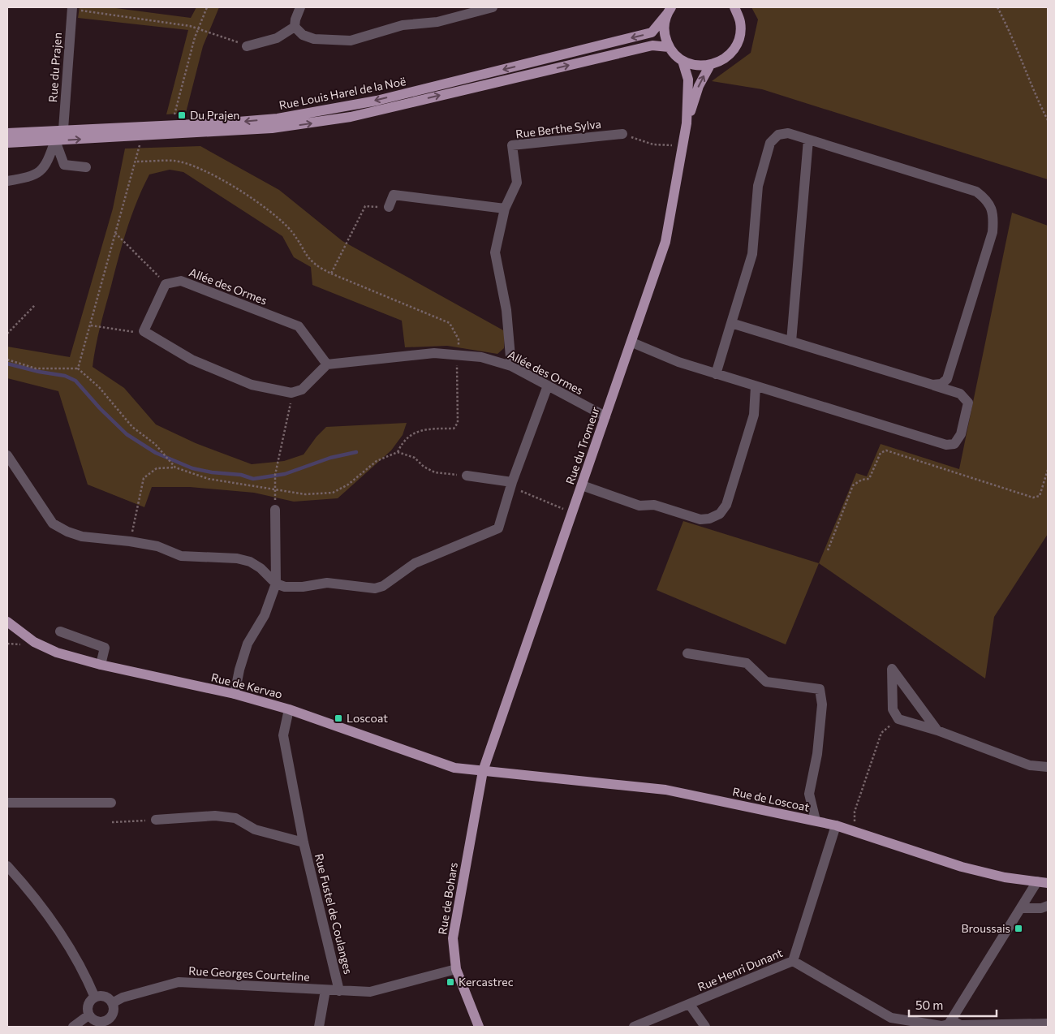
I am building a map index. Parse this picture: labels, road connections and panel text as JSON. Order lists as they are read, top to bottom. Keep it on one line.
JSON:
{"streets":{"main road":["Rue Louis Harel de la Noë","Rue du Tromeur","Rue de Kervao","Rue de Loscoat","Rue de Bohars"],"street":["Rue du Prajen","Rue Berthe Sylva","Allée des Ormes","Rue Fustel de Coulanges","Rue Henri Dunant","Rue Georges Courteline"]},"crossings":[["Rue du Prajen","Rue Louis Harel de la Noë"],["Rue Berthe Sylva","Allée des Ormes"],["Allée des Ormes","Rue du Tromeur"],["Rue du Tromeur","Rue de Kervao"],["Rue du Tromeur","Rue de Loscoat"],["Rue du Tromeur","Rue de Bohars"],["Rue de Kervao","Rue de Loscoat"],["Rue de Kervao","Rue de Bohars"],["Rue de Kervao","Rue Fustel de Coulanges"],["Rue de Loscoat","Rue de Bohars"],["Rue de Loscoat","Rue Henri Dunant"],["Rue de Bohars","Rue Georges Courteline"],["Rue Fustel de Coulanges","Rue Georges Courteline"]],"places":{"transit":["Du Prajen","Loscoat","Broussais","Kercastrec"]},"scale_bar":"50 m"}
